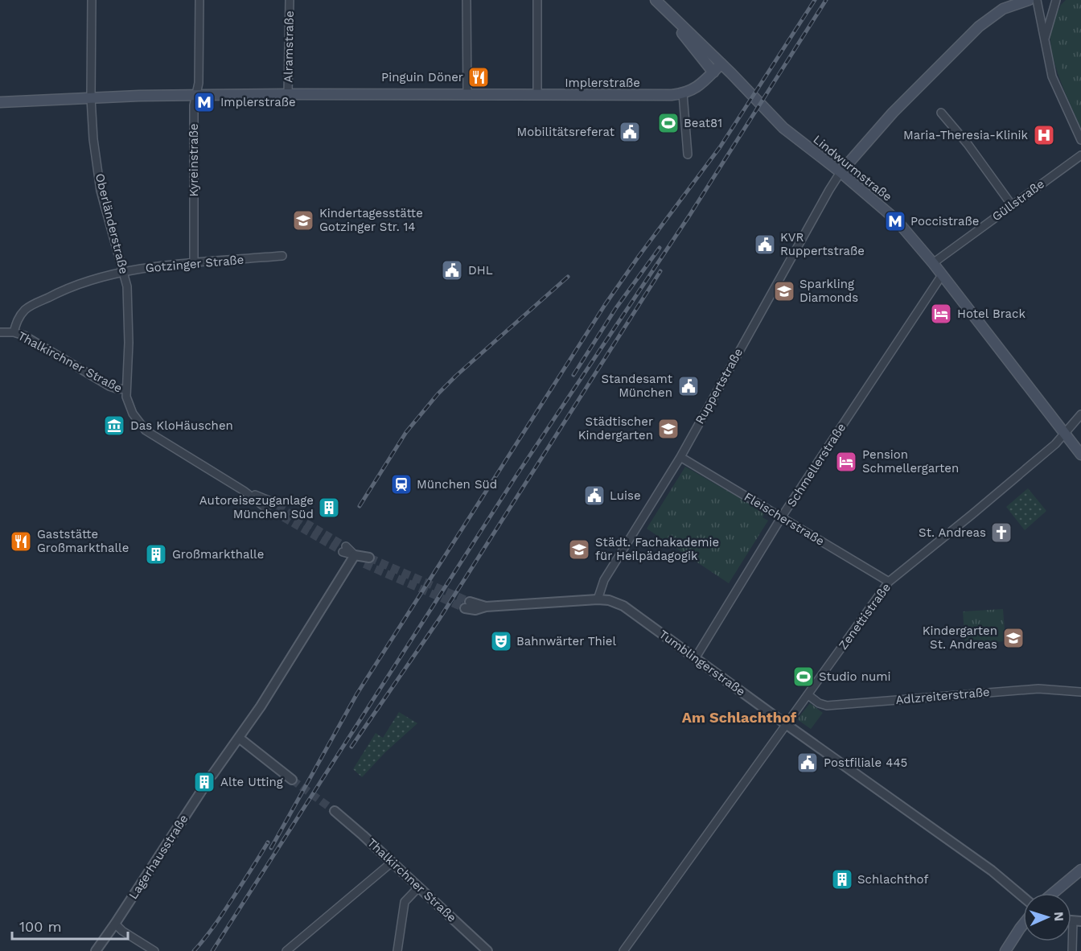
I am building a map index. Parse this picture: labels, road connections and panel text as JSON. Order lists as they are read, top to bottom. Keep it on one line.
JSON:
{"streets":{"main road":["Implerstraße","Lindwurmstraße"],"street":["Alramstraße","Kyreinstraße","Güllstraße","Oberländerstraße","Gotzinger Straße","Thalkirchner Straße","Ruppertstraße","Schmellerstraße","Fleischerstraße","Zenettistraße","Tumblingerstraße","Adlzreiterstraße","Lagerhausstraße"]},"crossings":[["Alramstraße","Implerstraße"],["Implerstraße","Kyreinstraße"],["Implerstraße","Lindwurmstraße"],["Implerstraße","Oberländerstraße"],["Kyreinstraße","Gotzinger Straße"],["Lindwurmstraße","Güllstraße"],["Lindwurmstraße","Ruppertstraße"],["Lindwurmstraße","Schmellerstraße"],["Lindwurmstraße","Zenettistraße"],["Oberländerstraße","Gotzinger Straße"],["Oberländerstraße","Thalkirchner Straße"],["Gotzinger Straße","Thalkirchner Straße"],["Ruppertstraße","Fleischerstraße"],["Ruppertstraße","Tumblingerstraße"],["Schmellerstraße","Fleischerstraße"],["Schmellerstraße","Tumblingerstraße"],["Fleischerstraße","Zenettistraße"],["Zenettistraße","Tumblingerstraße"],["Zenettistraße","Adlzreiterstraße"]],"districts":["Am Schlachthof"],"places":{"restaurant":["Pinguin Döner","Gaststätte Großmarkthalle"],"metro station":["Implerstraße","Poccistraße"],"sports":["Beat81","Studio numi"],"public building":["Mobilitätsreferat","KVR Ruppertstraße","DHL","Standesamt München","Luise","Postfiliale 445"],"hospital":["Maria-Theresia-Klinik"],"school or university":["Kindertagesstätte Gotzinger Str. 14","Sparkling Diamonds","Städtischer Kindergarten","Städt. Fachakademie für Heilpädagogik","Kindergarten St. Andreas"],"hotel":["Hotel Brack","Pension Schmellergarten"],"museum":["Das KloHäuschen"],"station":["München Süd"],"building":["Autoreisezuganlage München Süd","Großmarkthalle","Alte Utting","Schlachthof"],"church":["St. Andreas"],"theatre":["Bahnwärter Thiel"]},"scale_bar":"100 m","north":"right"}
